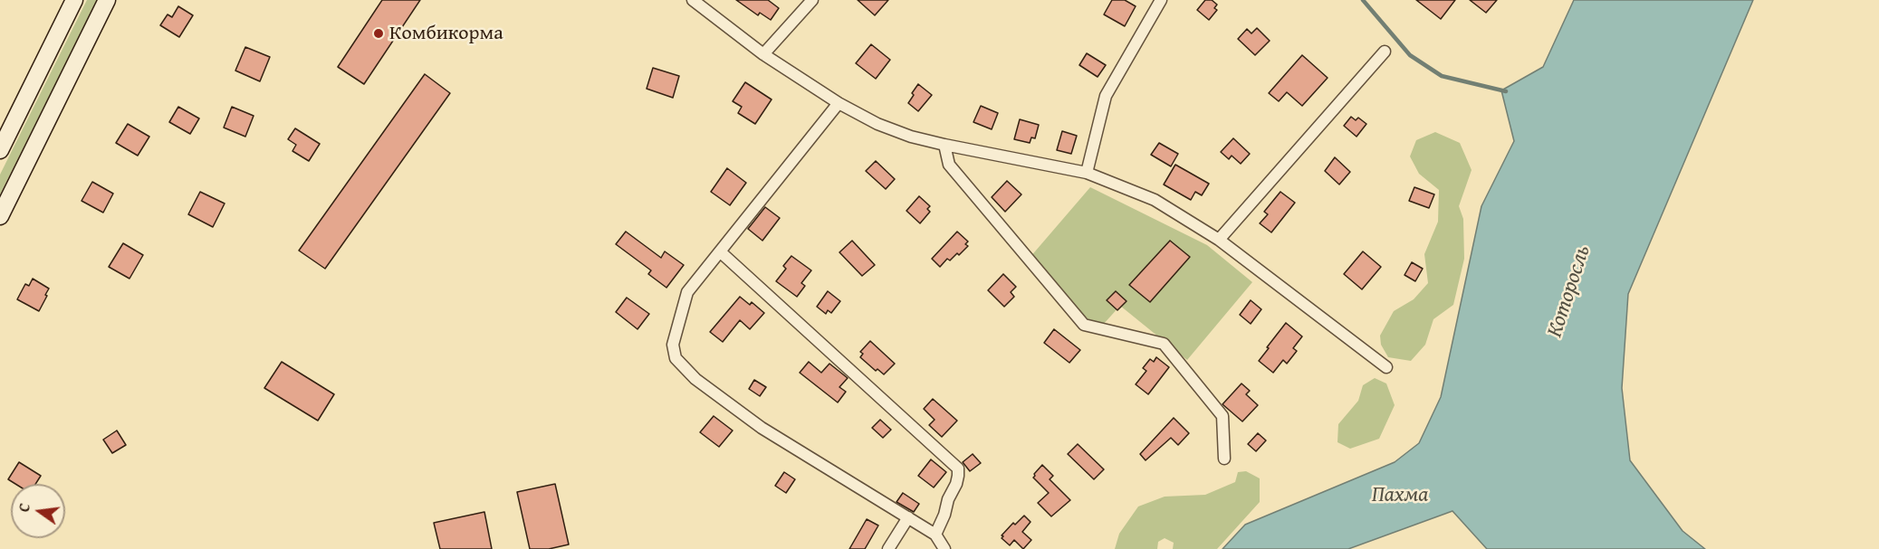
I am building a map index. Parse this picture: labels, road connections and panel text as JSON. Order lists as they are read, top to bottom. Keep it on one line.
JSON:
{"water":["Которосль","Пахма"],"places":["Комбикорма"],"north":"left"}
